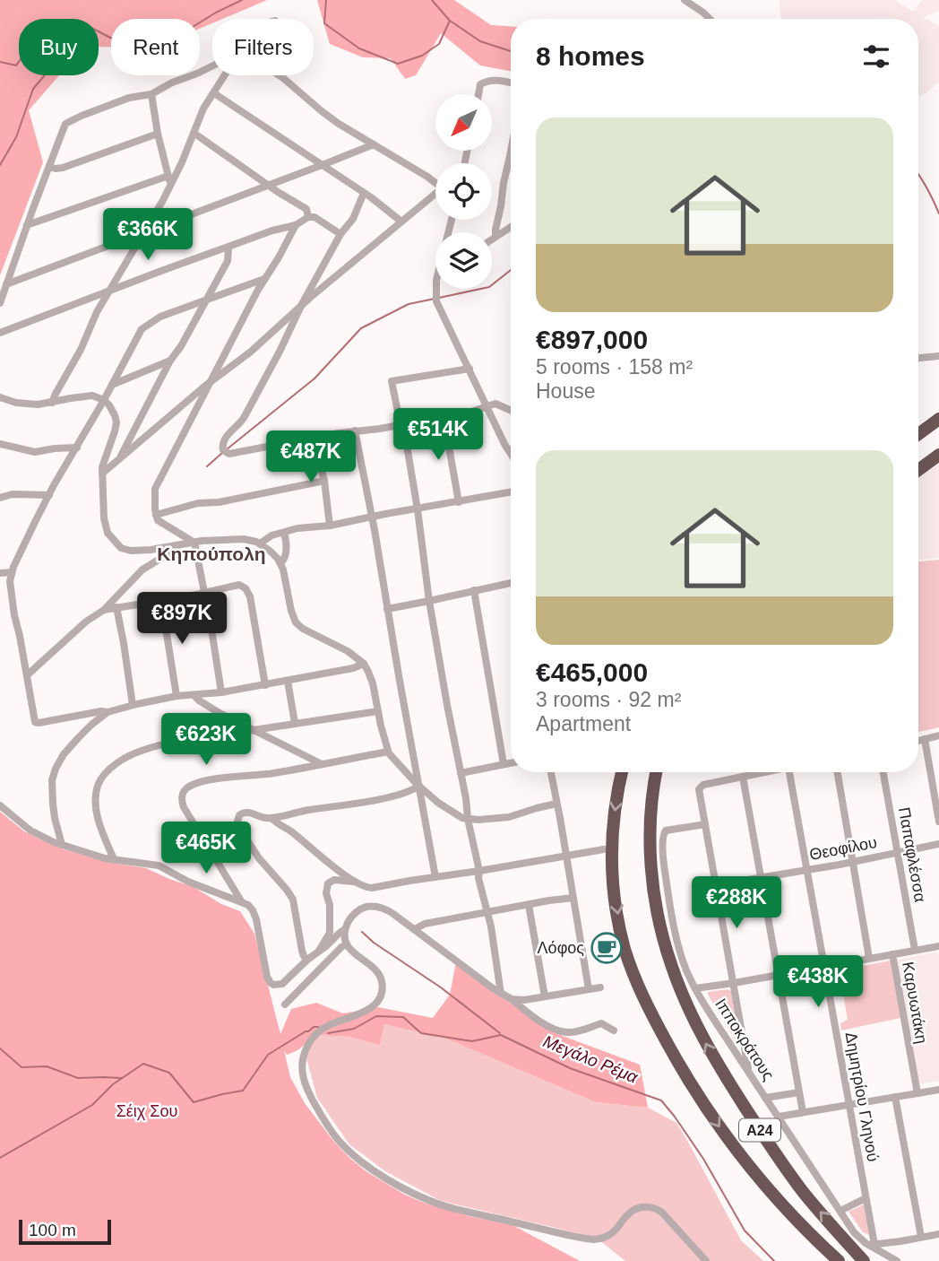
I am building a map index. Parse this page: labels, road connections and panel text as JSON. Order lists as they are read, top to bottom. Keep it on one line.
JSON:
{"streets":{"highway":["Α24"],"street":["Θεοφίλου","Παπαφλέσσα","Καρυωτάκη","Ιπποκράτους","Δημητρίου Γληνού"]},"crossings":[["Θεοφίλου","Παπαφλέσσα"],["Θεοφίλου","Δημητρίου Γληνού"],["Ιπποκράτους","Δημητρίου Γληνού"]],"districts":["Κηπούπολη"],"water":["Μεγάλο Ρέμα"],"parks":["Σέιχ Σου"],"places":{"cafe":["Λόφος"]},"scale_bar":"100 m","north":"bottom left","page":{"chip":["Buy","Rent","Filters"],"heading":"8 homes","list":[{"name":"€897,000","note":"5 rooms · 158 m² · House"},{"name":"€465,000","note":"3 rooms · 92 m² · Apartment"}],"price":["€366K","€514K","€487K","€897K","€623K","€465K","€288K","€438K"],"scale":"100 m"}}
